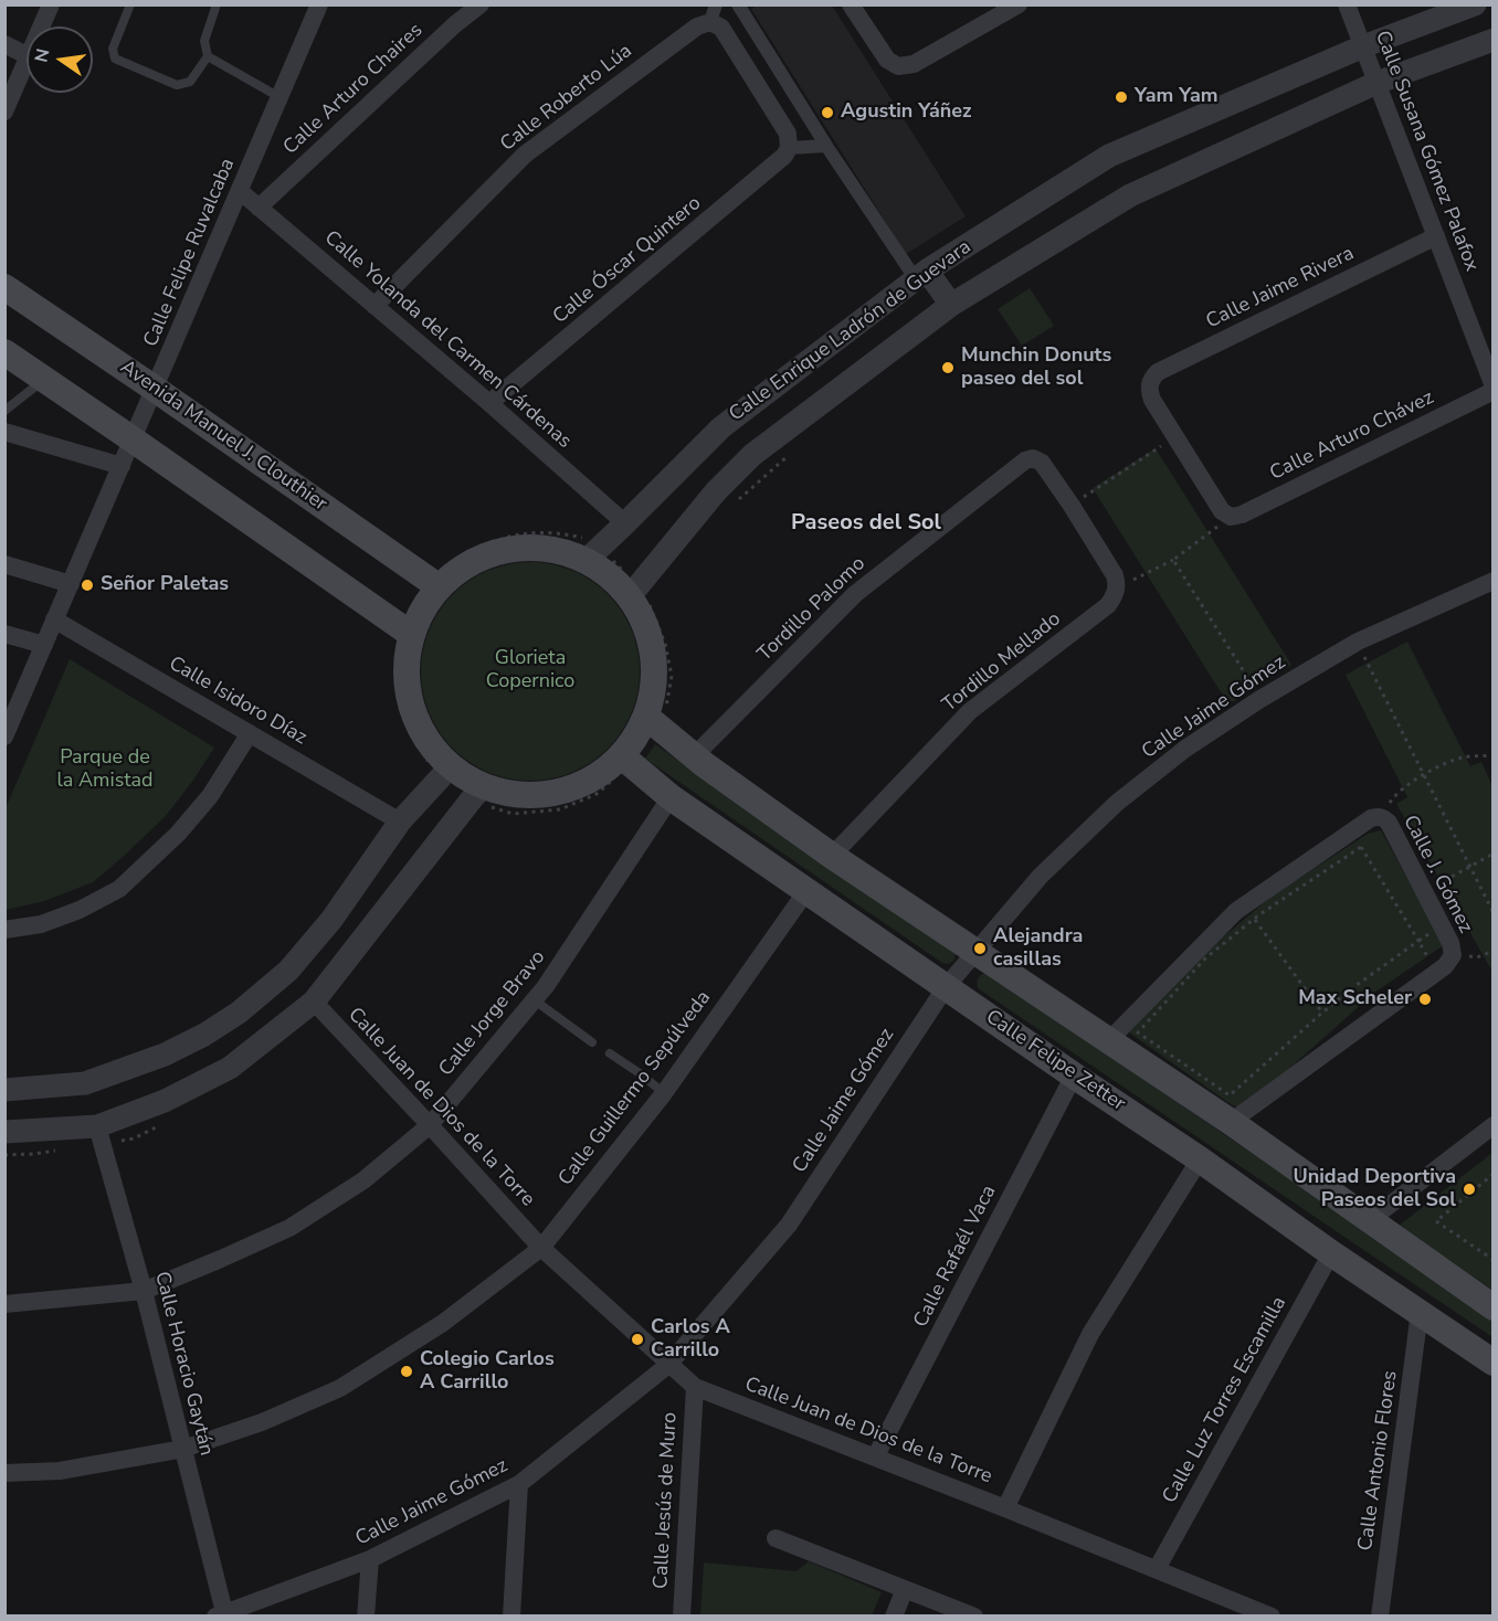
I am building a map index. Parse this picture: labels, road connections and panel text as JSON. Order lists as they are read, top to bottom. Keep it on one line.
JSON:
{"streets":{"main road":["Avenida Manuel J. Clouthier","Calle Felipe Zetter"],"street":["Calle Arturo Chaires","Calle Roberto Lúa","Calle Susana Gómez Palafox","Calle Felipe Ruvalcaba","Calle Óscar Quintero","Calle Jaime Rivera","Calle Enrique Ladrón de Guevara","Calle Yolanda del Carmen Cárdenas","Calle Arturo Chávez","Tordillo Palomo","Tordillo Mellado","Calle Isidoro Díaz","Calle Jaime Gómez","Calle J. Gómez","Calle Jorge Bravo","Calle Guillermo Sepúlveda","Calle Juan de Dios de la Torre","Calle Rafaél Vaca","Calle Horacio Gaytán","Calle Luz Torres Escamilla","Calle Antonio Flores","Calle Jesús de Muro"]},"crossings":[["Calle Arturo Chaires","Calle Yolanda del Carmen Cárdenas"],["Calle Roberto Lúa","Calle Yolanda del Carmen Cárdenas"],["Calle Susana Gómez Palafox","Calle Jaime Rivera"],["Calle Susana Gómez Palafox","Calle Enrique Ladrón de Guevara"],["Calle Susana Gómez Palafox","Calle Arturo Chávez"],["Calle Felipe Ruvalcaba","Calle Yolanda del Carmen Cárdenas"],["Calle Felipe Ruvalcaba","Avenida Manuel J. Clouthier"],["Calle Felipe Ruvalcaba","Calle Isidoro Díaz"],["Calle Óscar Quintero","Calle Yolanda del Carmen Cárdenas"],["Calle Enrique Ladrón de Guevara","Calle Yolanda del Carmen Cárdenas"],["Calle Jaime Gómez","Calle Felipe Zetter"],["Calle Jaime Gómez","Calle Juan de Dios de la Torre"],["Calle Jaime Gómez","Calle Horacio Gaytán"],["Calle Jorge Bravo","Calle Felipe Zetter"],["Calle Jorge Bravo","Calle Juan de Dios de la Torre"],["Calle Jorge Bravo","Calle Horacio Gaytán"],["Calle Felipe Zetter","Calle Guillermo Sepúlveda"],["Calle Felipe Zetter","Calle Rafaél Vaca"],["Calle Felipe Zetter","Calle Luz Torres Escamilla"],["Calle Felipe Zetter","Calle Antonio Flores"],["Calle Guillermo Sepúlveda","Calle Juan de Dios de la Torre"],["Calle Guillermo Sepúlveda","Calle Horacio Gaytán"],["Calle Juan de Dios de la Torre","Calle Rafaél Vaca"],["Calle Juan de Dios de la Torre","Calle Luz Torres Escamilla"],["Calle Juan de Dios de la Torre","Calle Jesús de Muro"]],"districts":["Paseos del Sol"],"parks":["Glorieta Copernico","Parque de la Amistad"],"places":["Yam Yam","Agustin Yáñez","Munchin Donuts paseo del sol","Señor Paletas","Alejandra casillas","Max Scheler","Unidad Deportiva Paseos del Sol","Carlos A Carrillo","Colegio Carlos A Carrillo"],"north":"left"}
